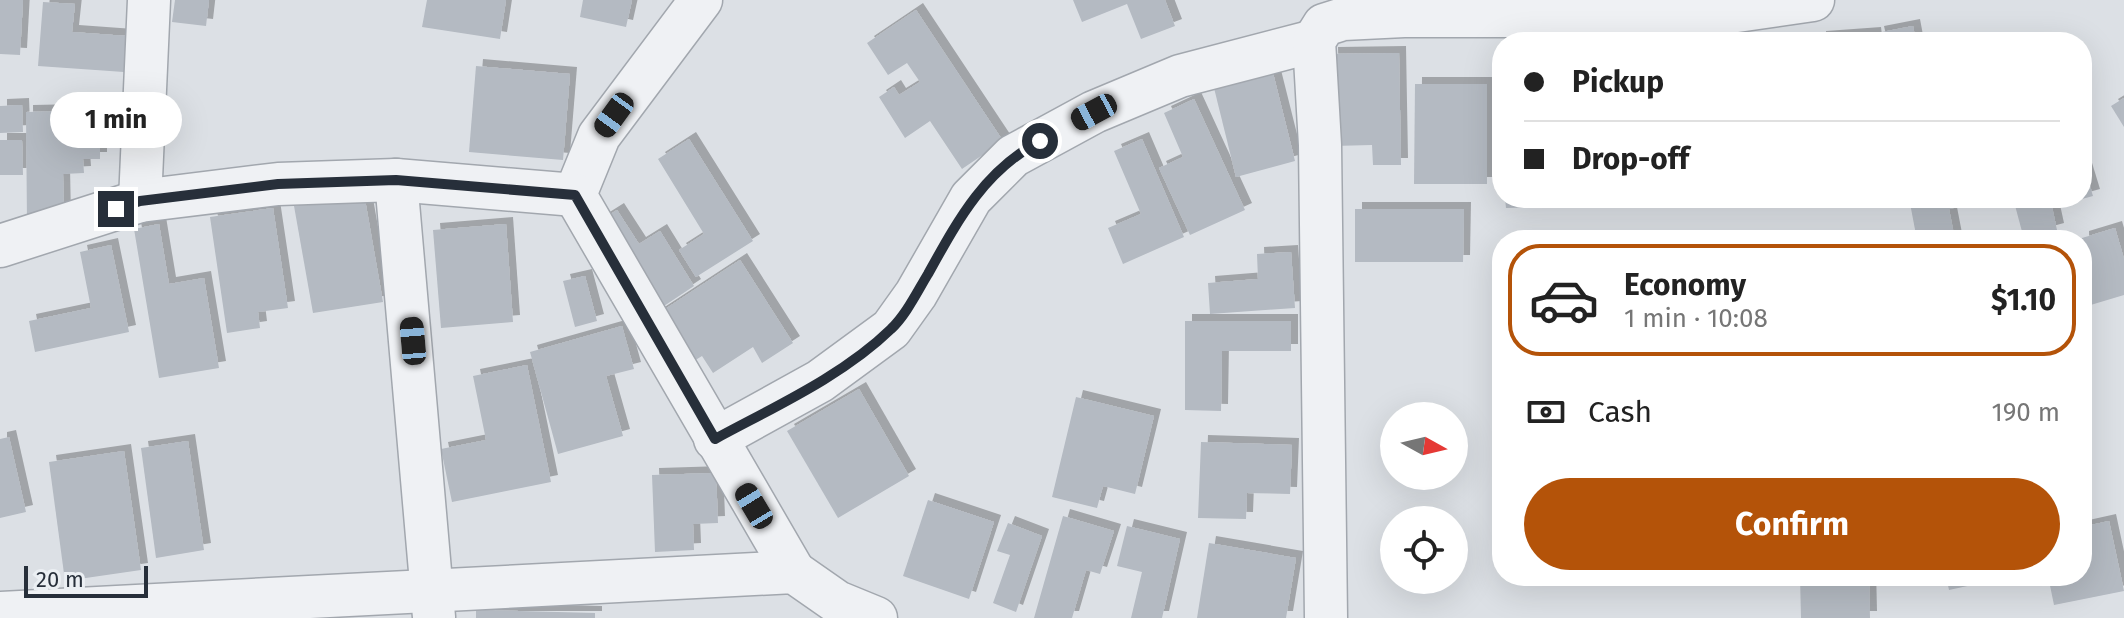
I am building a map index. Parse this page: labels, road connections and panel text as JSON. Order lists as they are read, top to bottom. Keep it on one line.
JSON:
{"scale_bar":"20 m","north":"right","page":{"banner":["Pickup","Drop-off"],"bubble":"1 min","list":[{"name":"Economy","note":"1 min · 10:08","value":"$1.10"}],"pay":["Cash","190 m"],"buttons":"Confirm","scale":"20 m"}}
